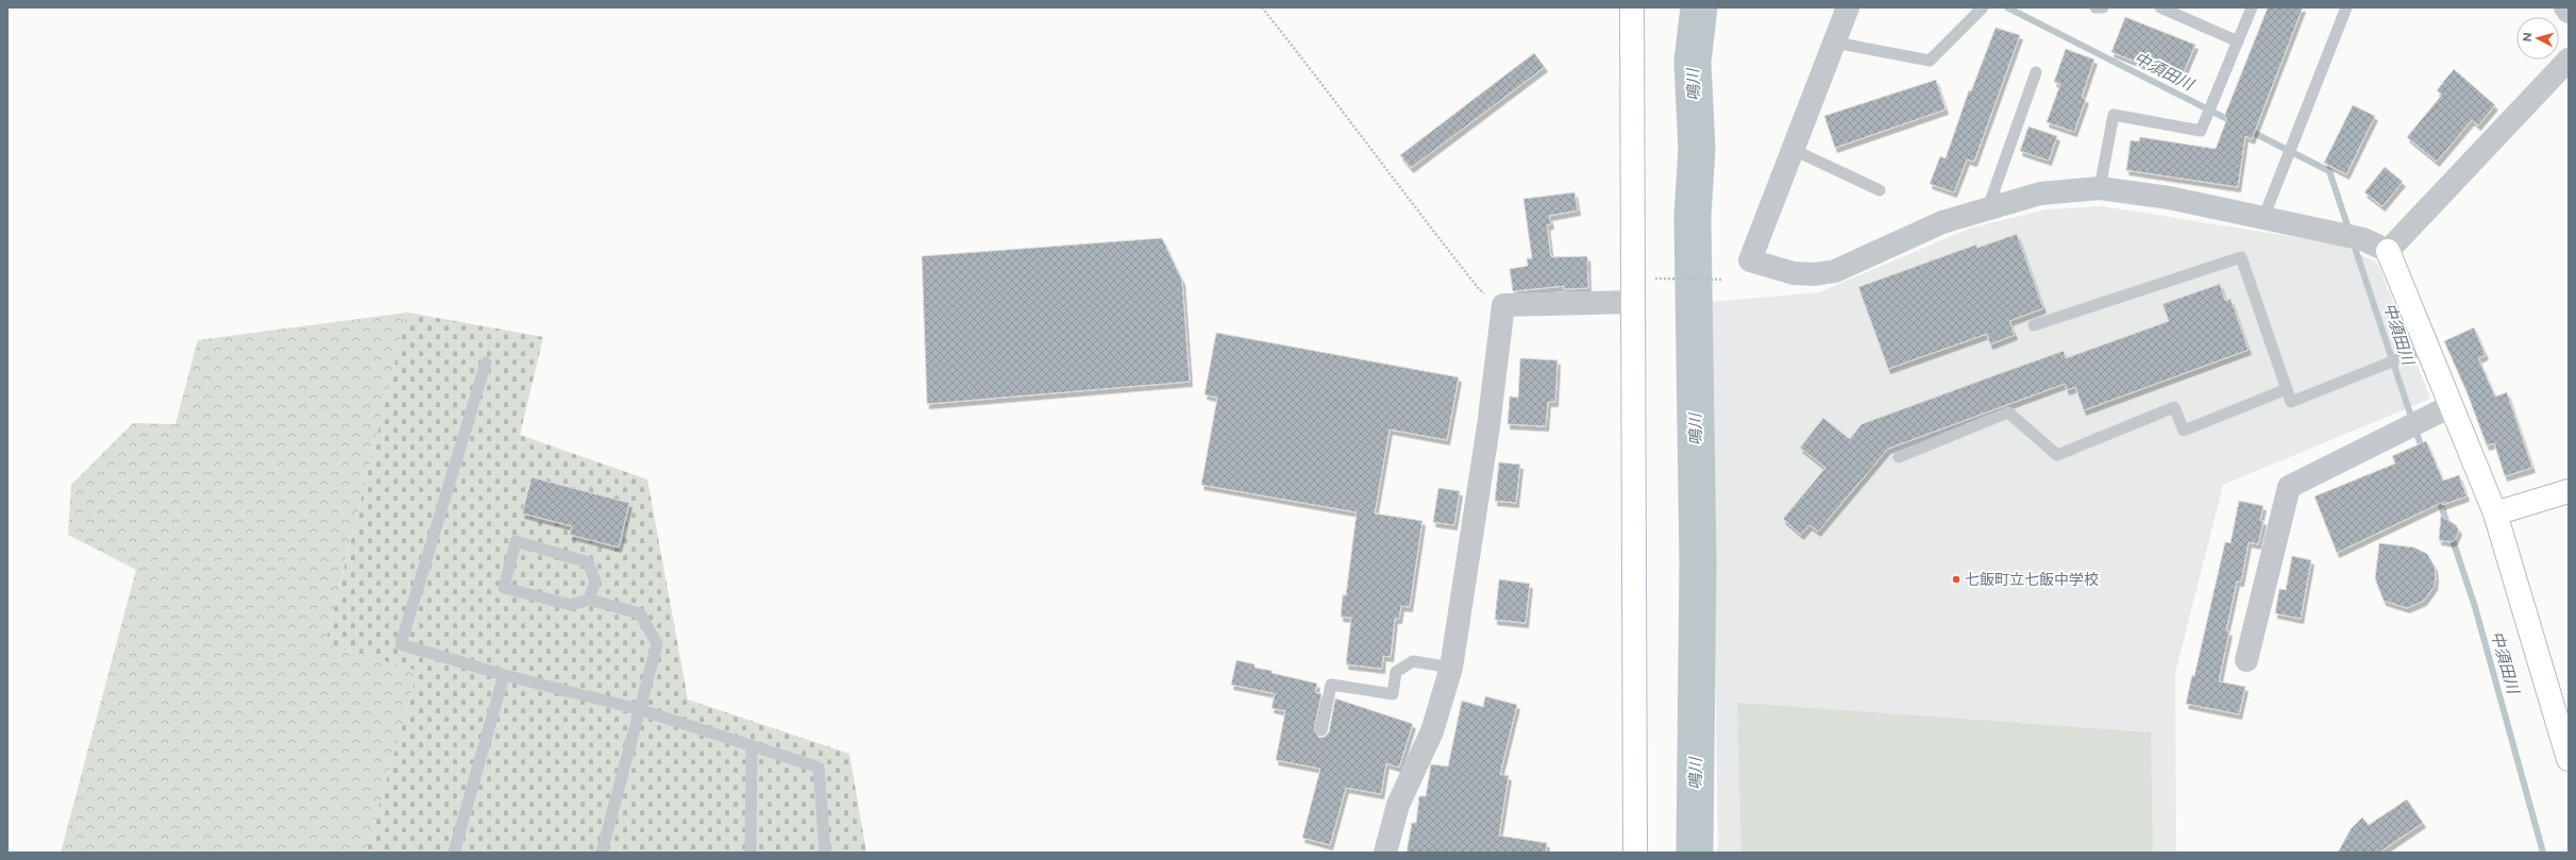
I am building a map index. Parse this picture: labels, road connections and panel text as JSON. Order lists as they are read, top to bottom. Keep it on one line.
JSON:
{"water":["中須田川","鳴川"],"places":["七飯町立七飯中学校"],"north":"left"}
